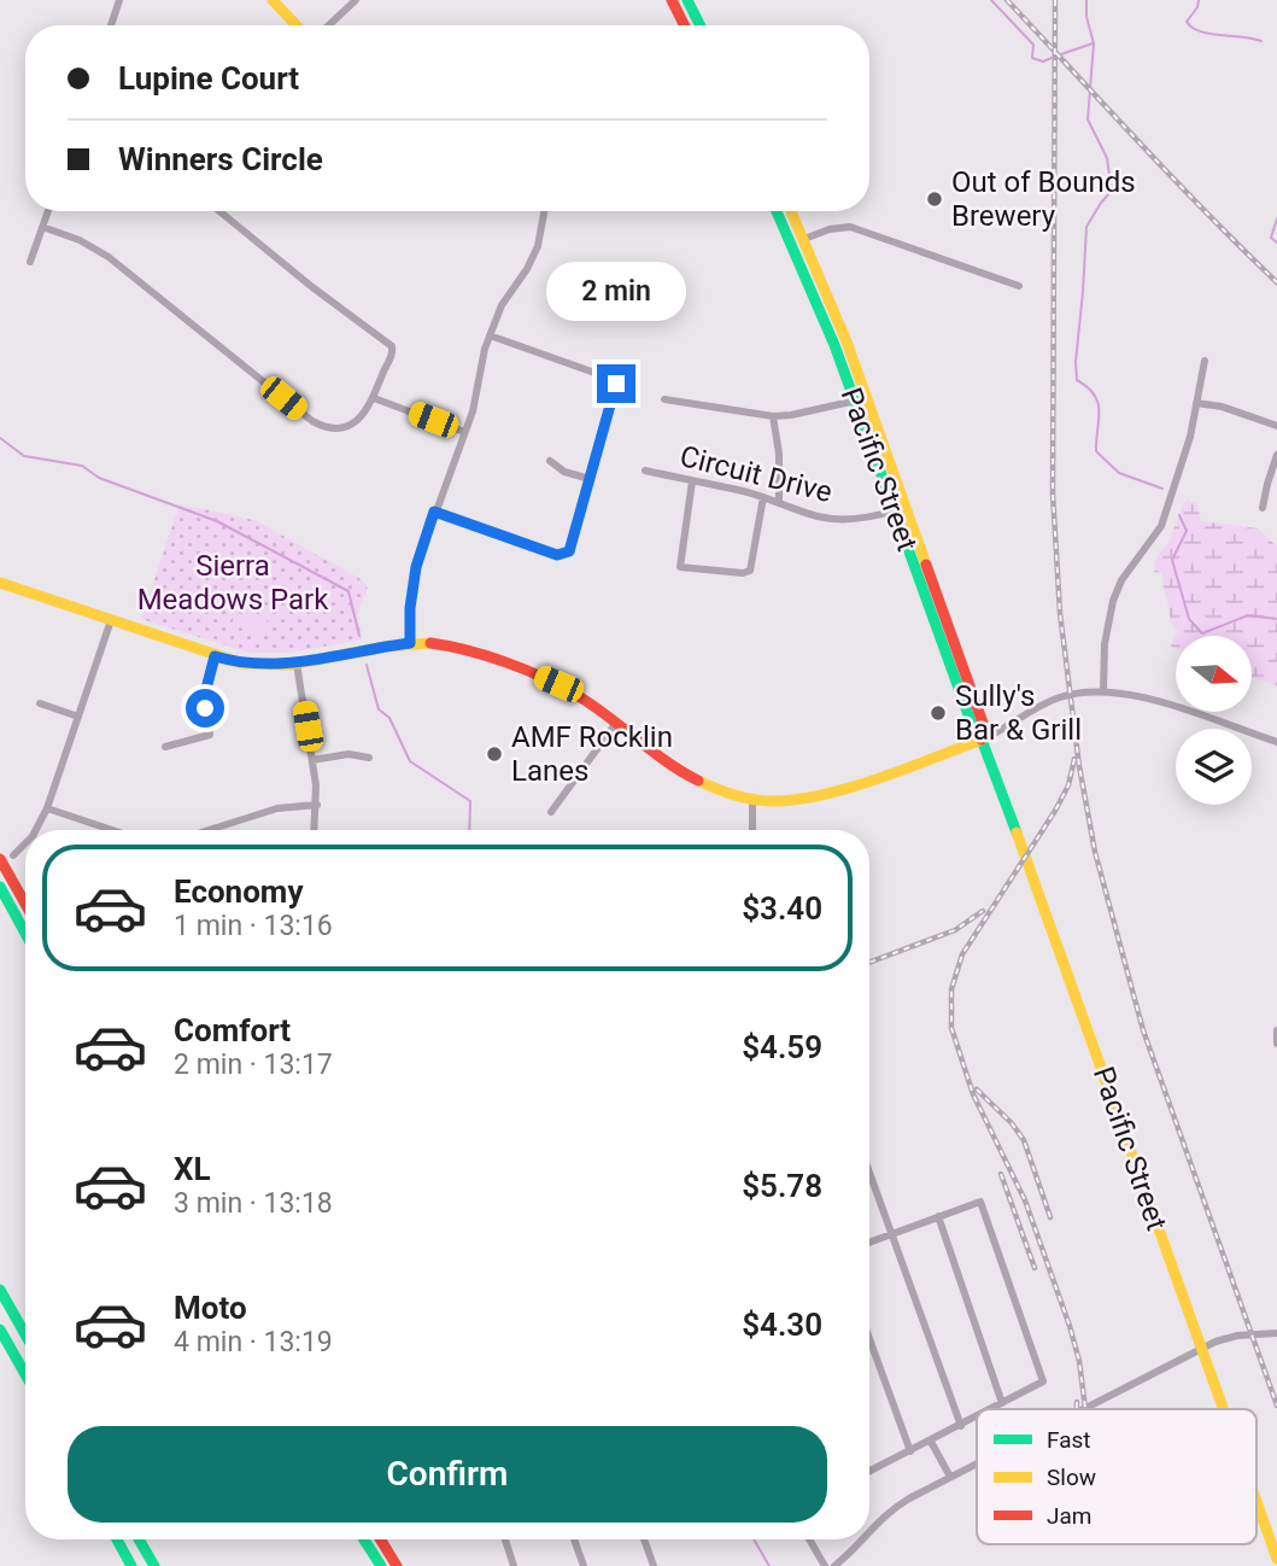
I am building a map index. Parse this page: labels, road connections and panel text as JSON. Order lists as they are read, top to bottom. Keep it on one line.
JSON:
{"streets":{"main road":["Pacific Street"],"street":["Circuit Drive"]},"crossings":[["Pacific Street","Circuit Drive"]],"parks":["Sierra Meadows Park"],"places":["Out of Bounds Brewery","Sully's Bar & Grill","AMF Rocklin Lanes"],"legend":["Fast","Slow","Jam"],"north":"right","page":{"banner":["Lupine Court","Winners Circle"],"bubble":"2 min","list":[{"name":"Economy","note":"1 min · 13:16","value":"$3.40"},{"name":"Comfort","note":"2 min · 13:17","value":"$4.59"},{"name":"XL","note":"3 min · 13:18","value":"$5.78"},{"name":"Moto","note":"4 min · 13:19","value":"$4.30"}],"buttons":"Confirm"}}
